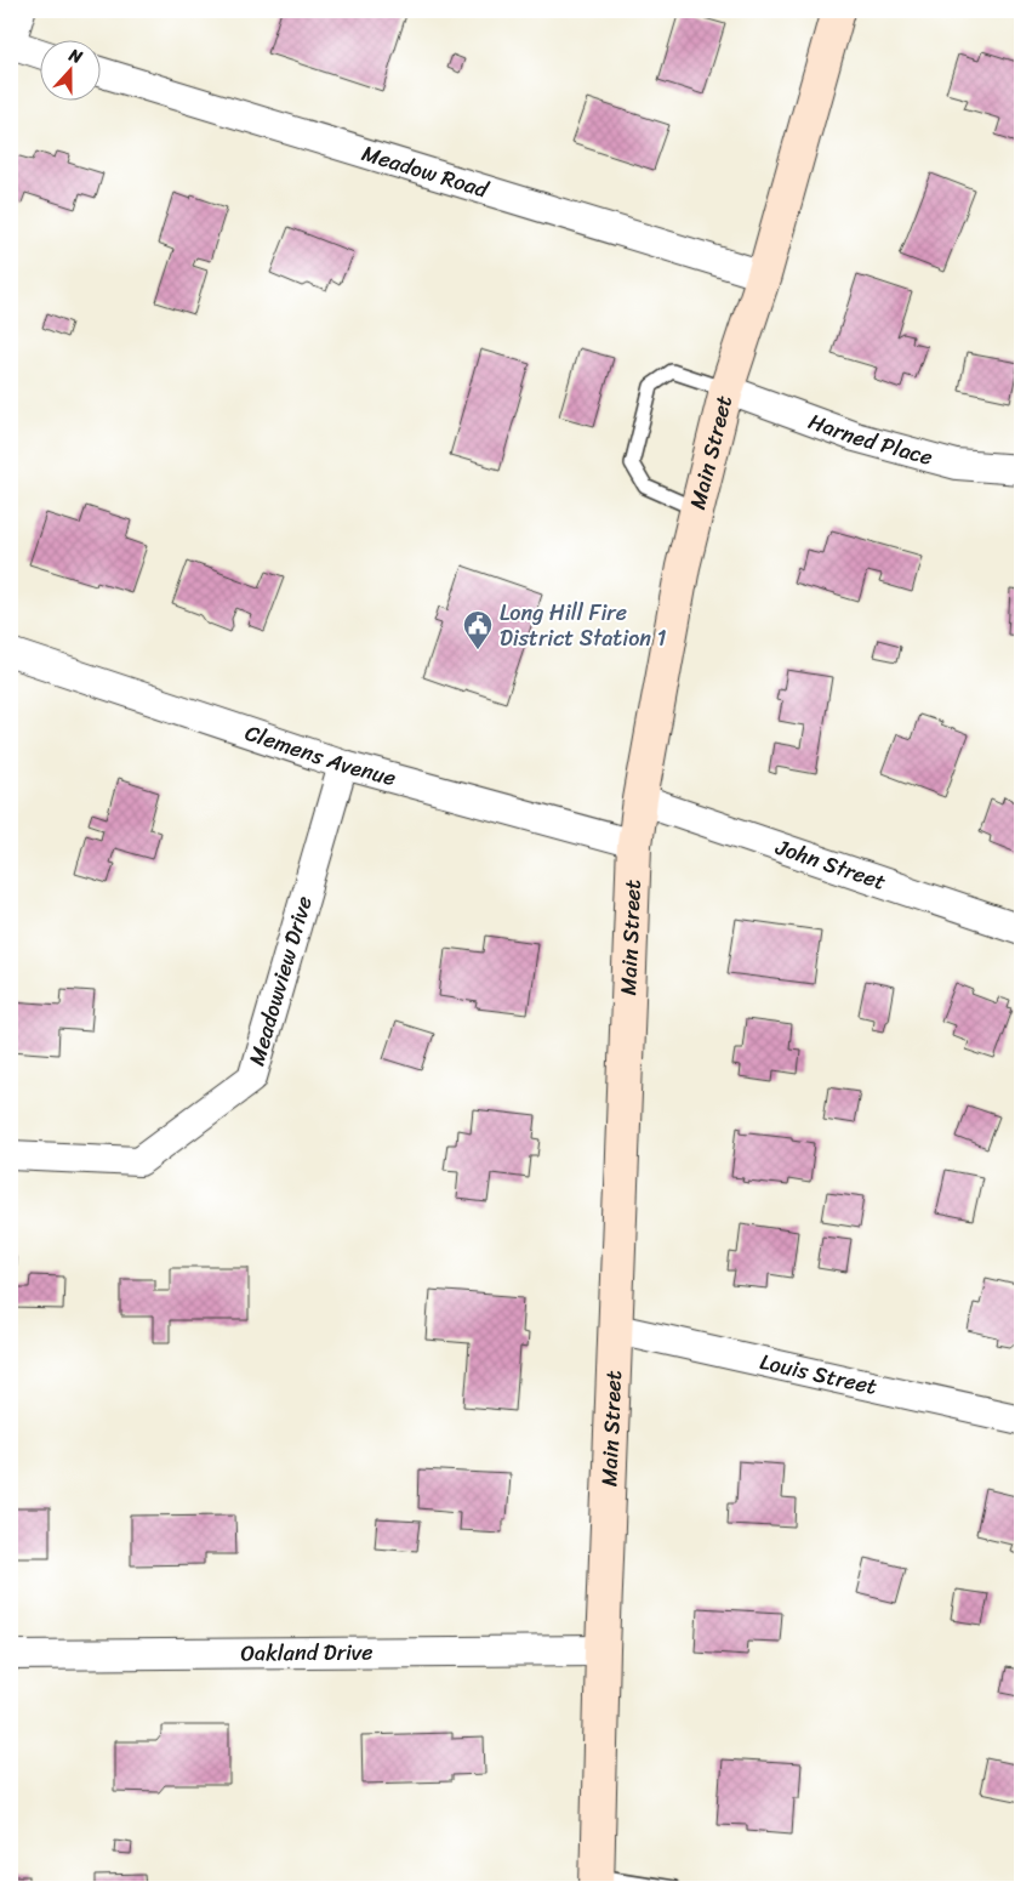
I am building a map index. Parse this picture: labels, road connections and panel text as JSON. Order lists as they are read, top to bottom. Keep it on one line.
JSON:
{"streets":{"main road":["Main Street"],"street":["Meadow Road","Harned Place","Clemens Avenue","John Street","Meadowview Drive","Louis Street","Oakland Drive"]},"crossings":[["Meadow Road","Main Street"],["Harned Place","Main Street"],["Main Street","Clemens Avenue"],["Main Street","John Street"],["Main Street","Louis Street"],["Main Street","Oakland Drive"],["Clemens Avenue","Meadowview Drive"]],"places":{"public building":["Long Hill Fire District Station 1"]},"north":"top"}
